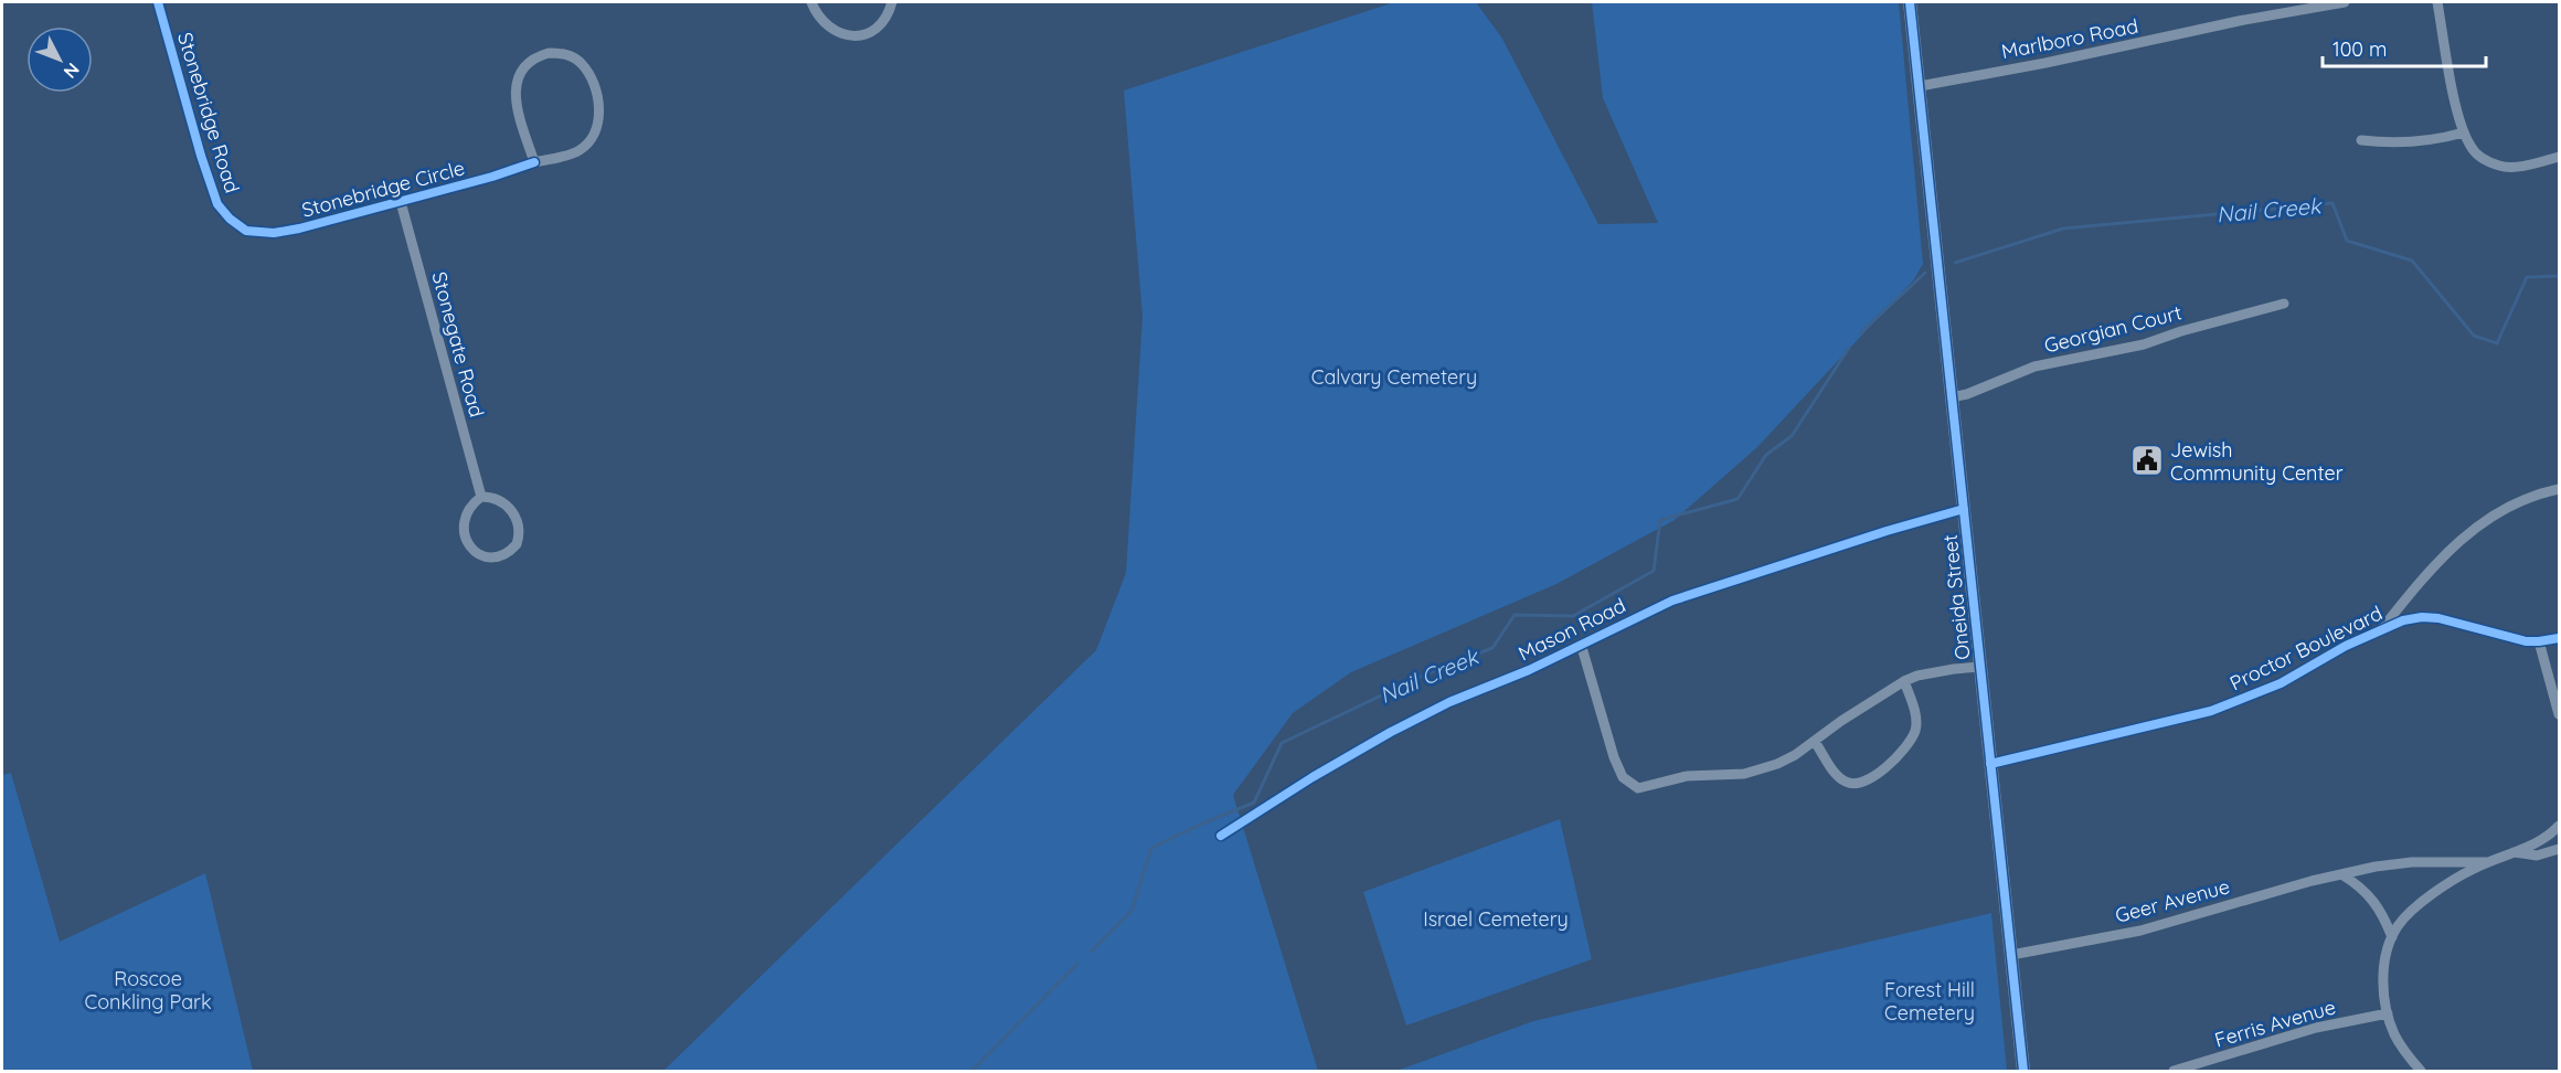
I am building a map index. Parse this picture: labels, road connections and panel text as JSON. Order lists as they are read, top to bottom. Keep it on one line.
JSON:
{"streets":{"street":["Marlboro Road","Stonebridge Road","Stonebridge Circle","Georgian Court","Stonegate Road","Oneida Street","Mason Road","Proctor Boulevard","Geer Avenue","Ferris Avenue"]},"crossings":[["Marlboro Road","Oneida Street"],["Stonebridge Road","Stonebridge Circle"],["Stonebridge Circle","Stonegate Road"],["Georgian Court","Oneida Street"],["Oneida Street","Mason Road"],["Oneida Street","Proctor Boulevard"],["Oneida Street","Geer Avenue"]],"water":["Nail Creek"],"parks":["Calvary Cemetery","Israel Cemetery","Roscoe Conkling Park","Forest Hill Cemetery"],"places":{"public building":["Jewish Community Center"]},"scale_bar":"100 m","north":"bottom right"}
